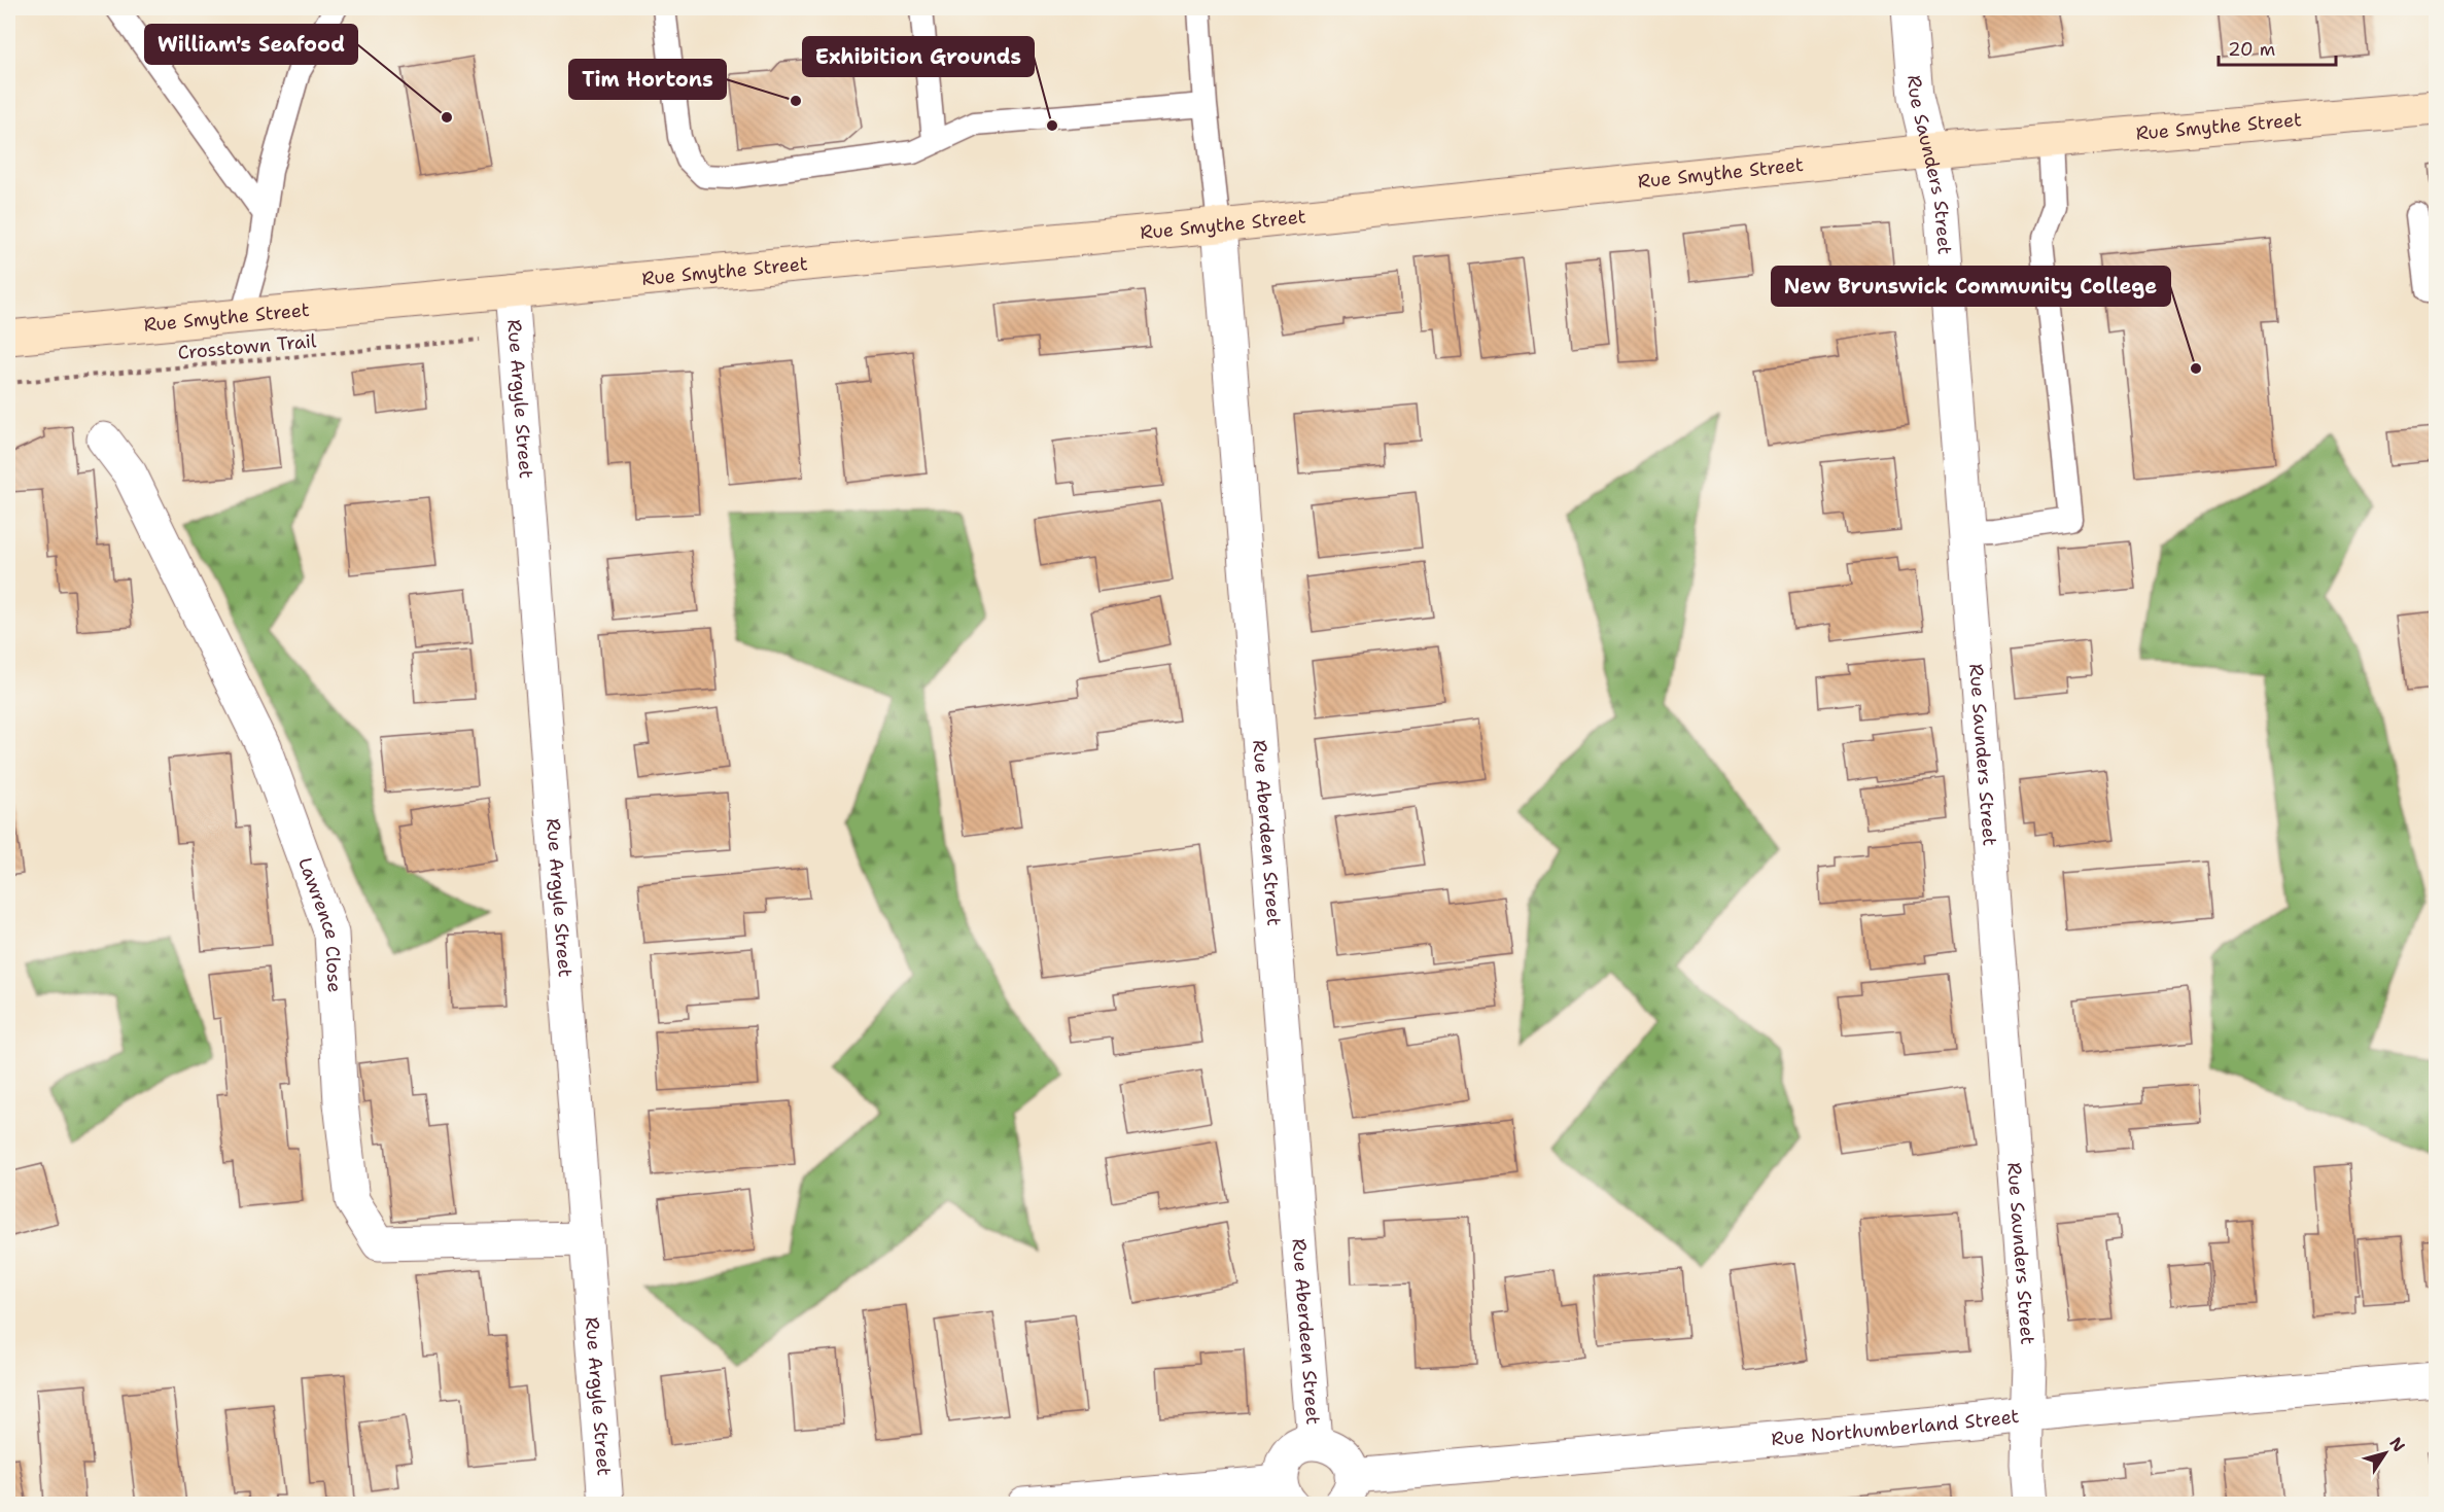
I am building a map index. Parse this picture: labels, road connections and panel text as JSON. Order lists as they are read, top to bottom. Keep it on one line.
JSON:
{"streets":{"main road":["Rue Smythe Street"],"street":["Rue Saunders Street","Rue Argyle Street","Rue Aberdeen Street","Lawrence Close","Rue Northumberland Street"],"path":["Crosstown Trail"]},"crossings":[["Rue Smythe Street","Rue Saunders Street"],["Rue Smythe Street","Rue Argyle Street"],["Rue Smythe Street","Rue Aberdeen Street"],["Rue Saunders Street","Rue Northumberland Street"],["Rue Argyle Street","Lawrence Close"]],"places":["Tim Hortons","William's Seafood","Exhibition Grounds","New Brunswick Community College"],"scale_bar":"20 m","north":"top right"}
